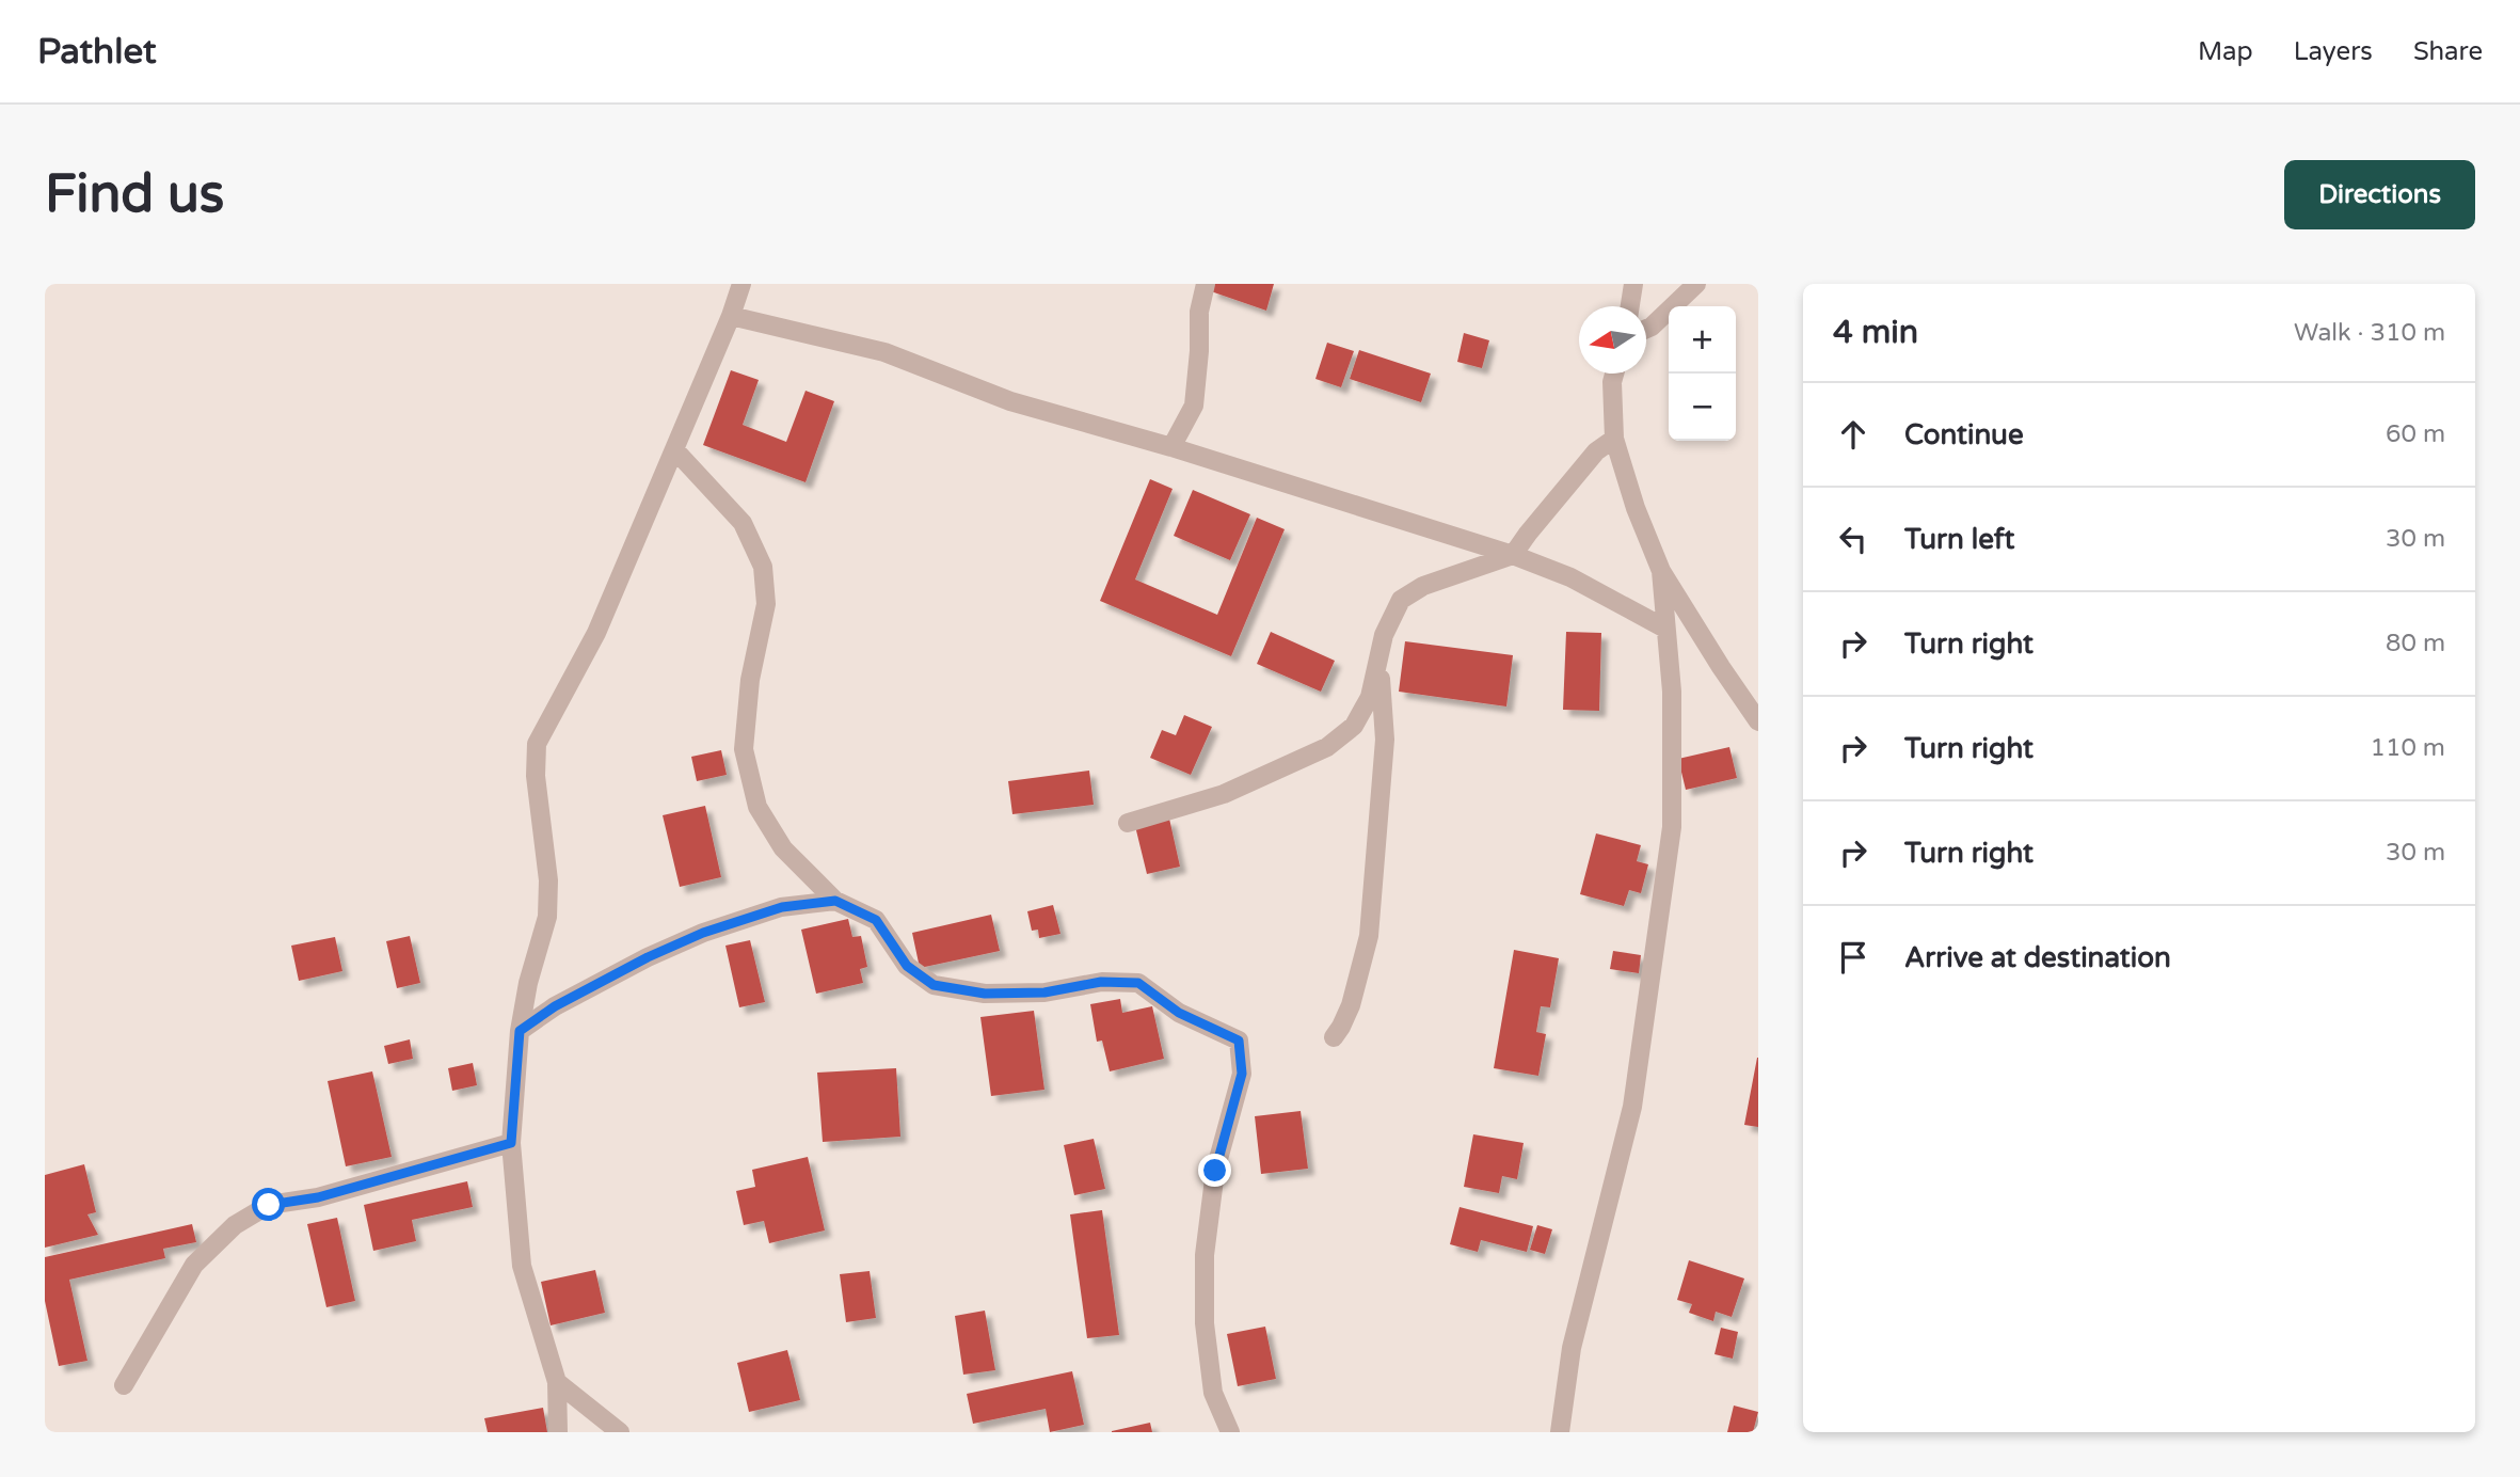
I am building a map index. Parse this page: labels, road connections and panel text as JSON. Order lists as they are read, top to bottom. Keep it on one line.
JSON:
{"north":"left","page":{"header":"Pathlet","nav":["Map","Layers","Share"],"buttons":"Directions","title":"Find us","heading":["4 min","Walk · 310 m"],"map_buttons":["+","−"],"list":[["Continue","60 m"],["Turn left","30 m"],["Turn right","80 m"],["Turn right","110 m"],["Turn right","30 m"],"Arrive at destination"]}}
